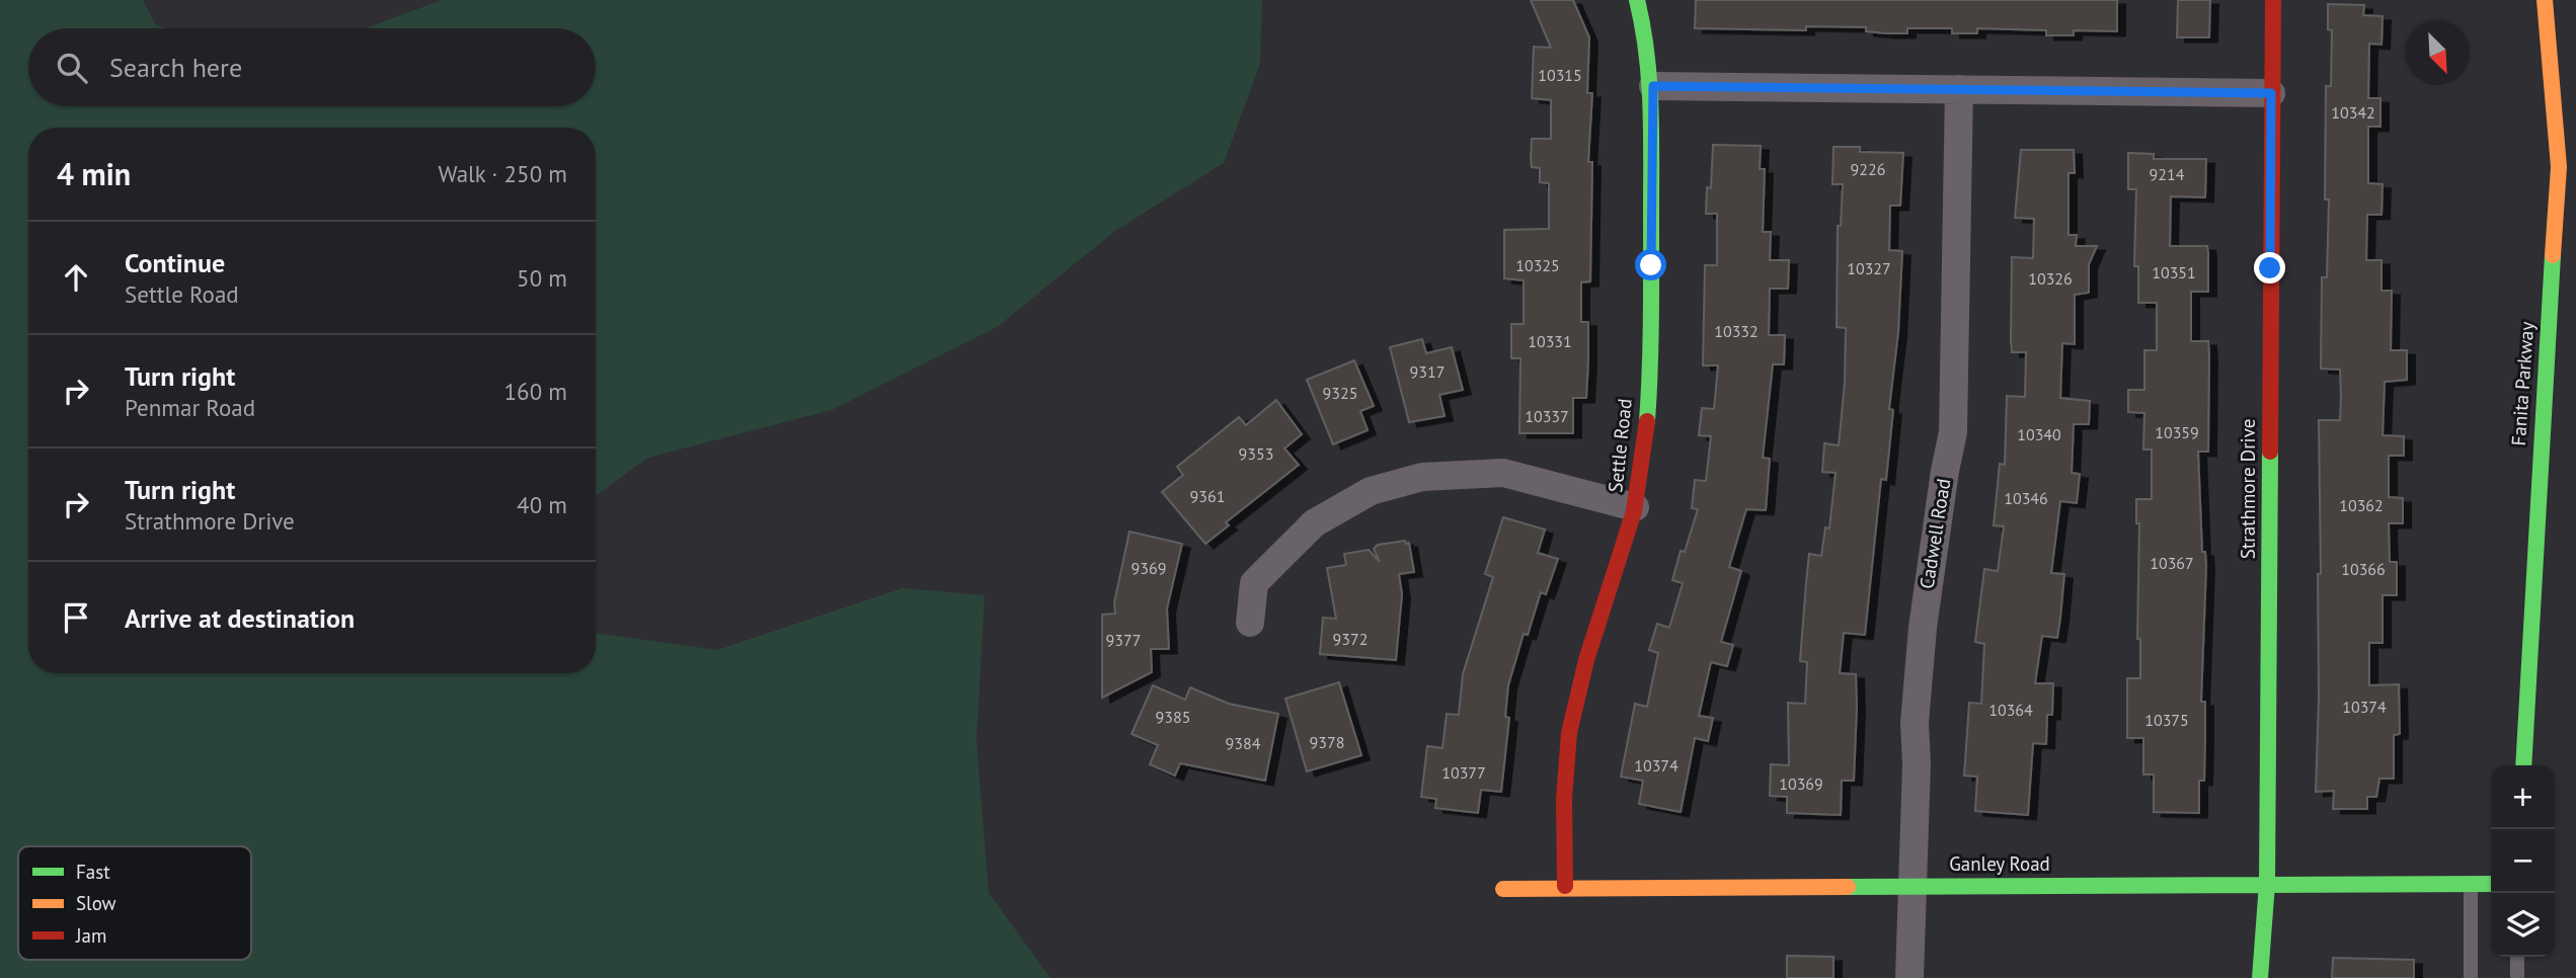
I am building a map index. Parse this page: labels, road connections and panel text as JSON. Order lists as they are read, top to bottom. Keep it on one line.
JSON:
{"streets":{"street":["Fanita Parkway","Settle Road","Strathmore Drive","Cadwell Road","Ganley Road"]},"crossings":[["Settle Road","Ganley Road"],["Strathmore Drive","Ganley Road"],["Cadwell Road","Ganley Road"]],"house_numbers":["10315","10342","9226","9214","10325","10327","10351","10326","10332","10331","9317","9325","10337","10359","10340","9353","9361","10346","10362","10367","9369","10366","9372","9377","10374","10364","9385","10375","9378","9384","10374","10377","10369"],"legend":["Fast","Slow","Jam"],"north":"bottom right","page":{"search":"Search here","heading":["4 min","Walk · 250 m"],"list":[["Continue","Settle Road","50 m"],["Turn right","Penmar Road","160 m"],["Turn right","Strathmore Drive","40 m"],"Arrive at destination"],"map_buttons":["+","−"]}}
